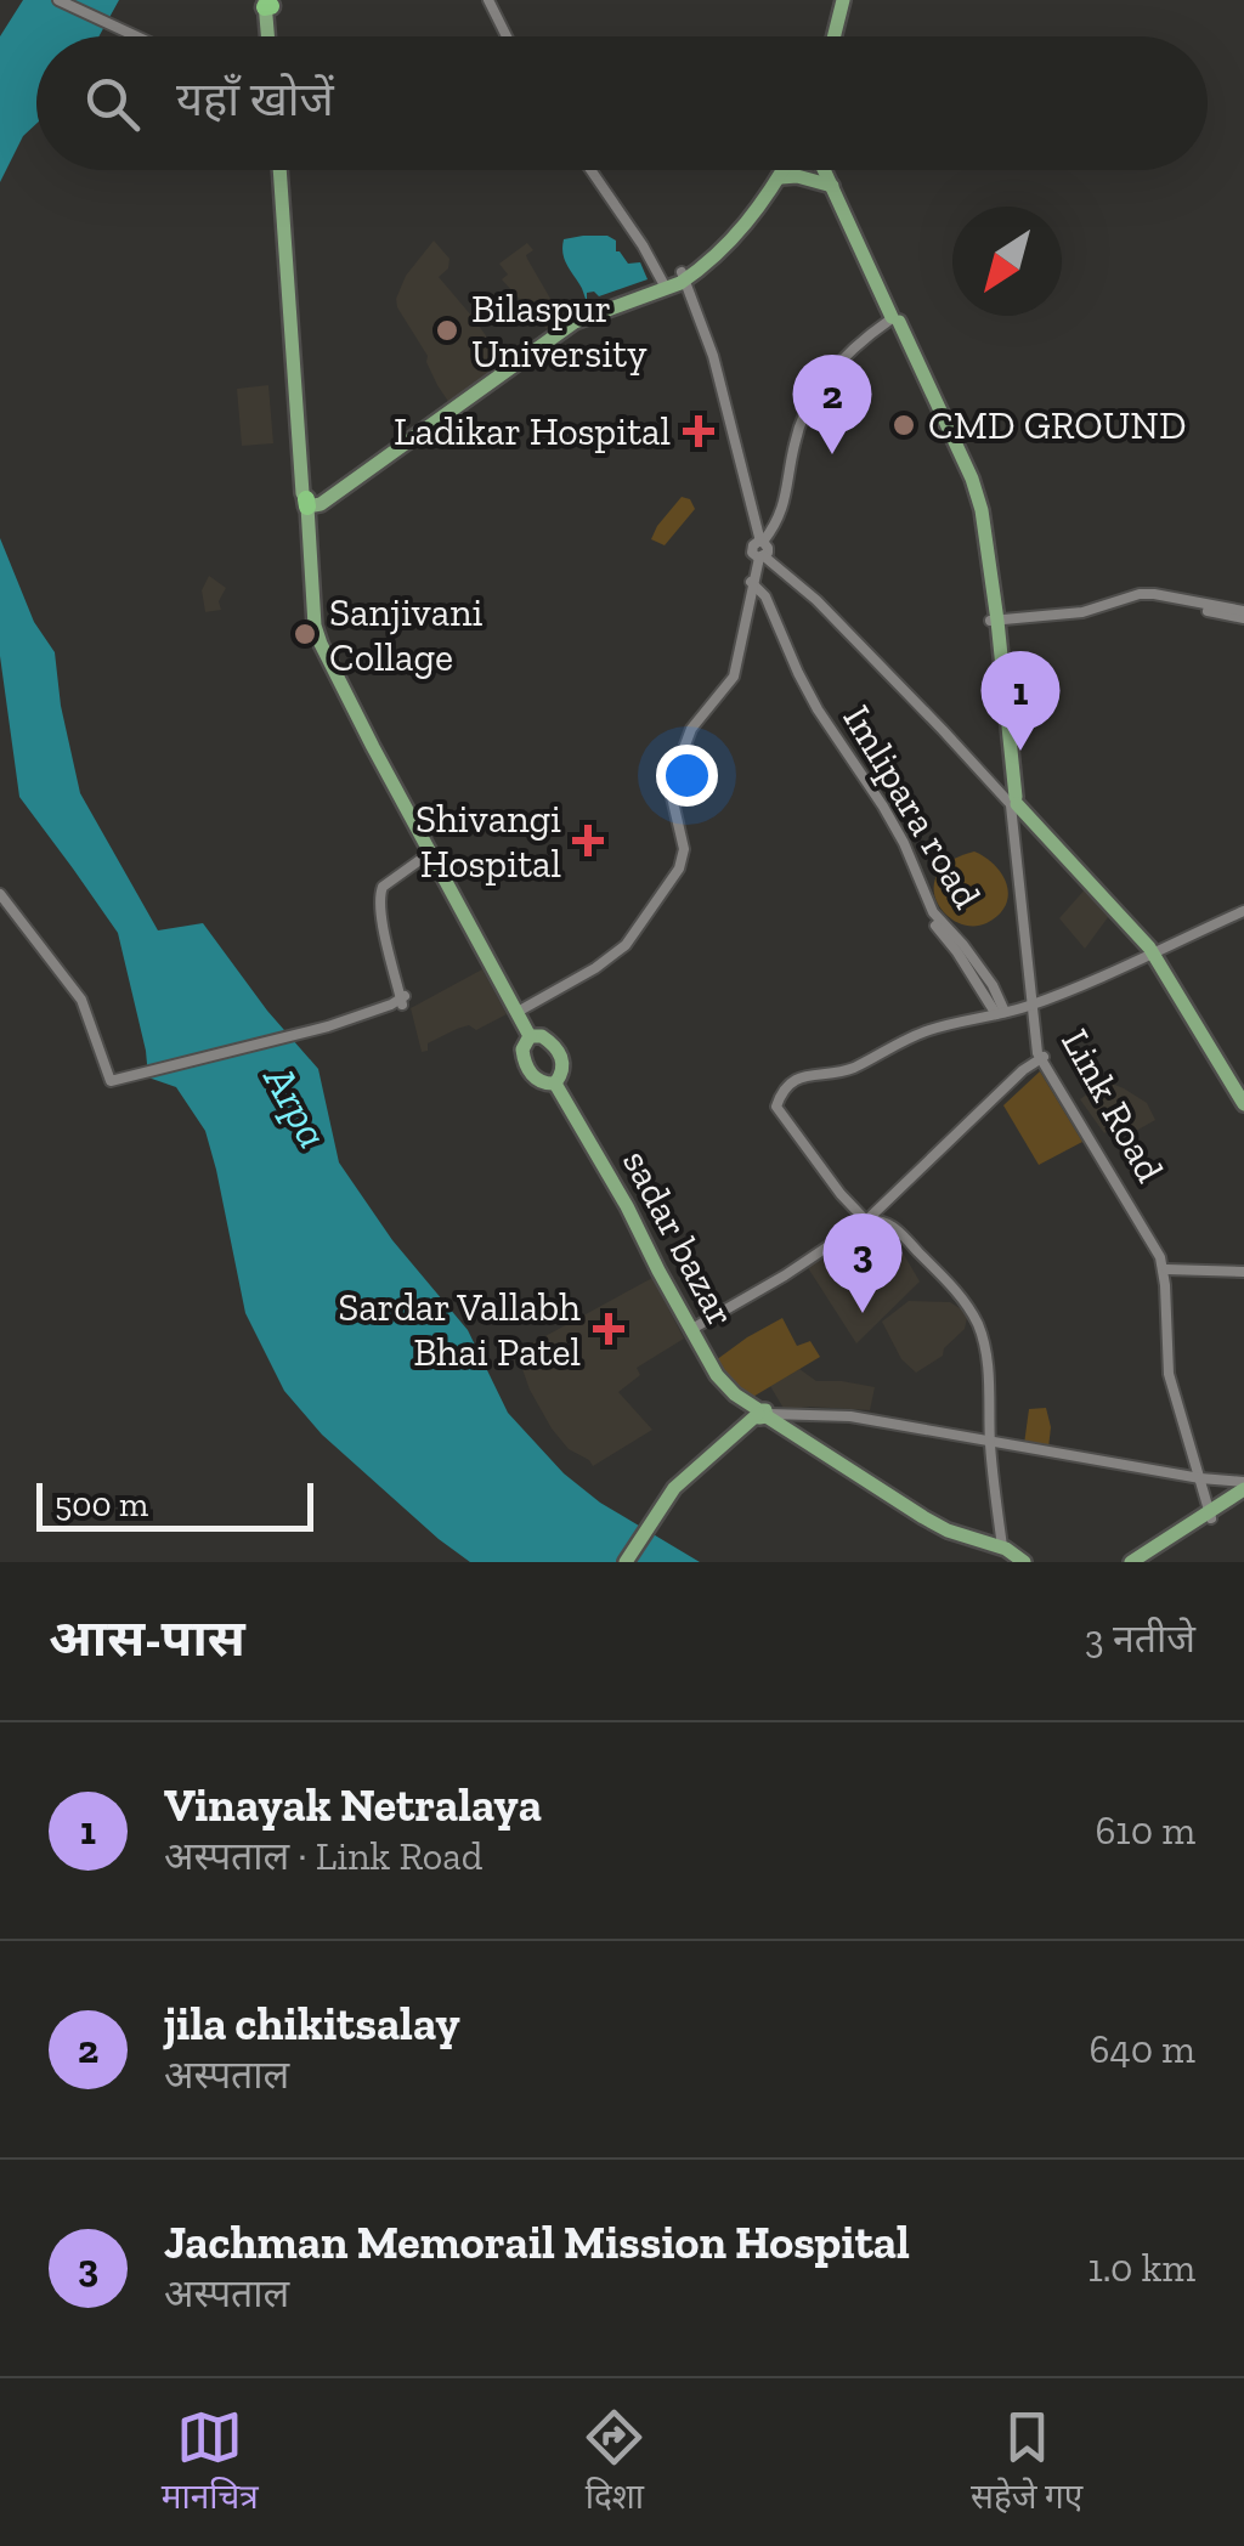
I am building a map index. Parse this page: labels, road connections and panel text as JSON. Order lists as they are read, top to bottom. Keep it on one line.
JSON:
{"streets":{"main road":["Link Road","sadar bazar"],"street":["Imlipara road"]},"water":["Arpa"],"places":{"other":["Bilaspur University","CMD GROUND","Sanjivani Collage"],"health":["Ladikar Hospital","Shivangi Hospital","Sardar Vallabh Bhai Patel"]},"scale_bar":"500 m","north":"bottom left","page":{"search":"यहाँ खोजें","pins":["2","1","3"],"scale":"500 m","heading":["आस-पास","3 नतीजे"],"list":[{"mark":"1","name":"Vinayak Netralaya","note":"अस्पताल · Link Road","value":"610 m"},{"mark":"2","name":"jila chikitsalay","note":"अस्पताल","value":"640 m"},{"mark":"3","name":"Jachman Memorail Mission Hospital","note":"अस्पताल","value":"1.0 km"}],"nav":["मानचित्र","दिशा","सहेजे गए"]}}
